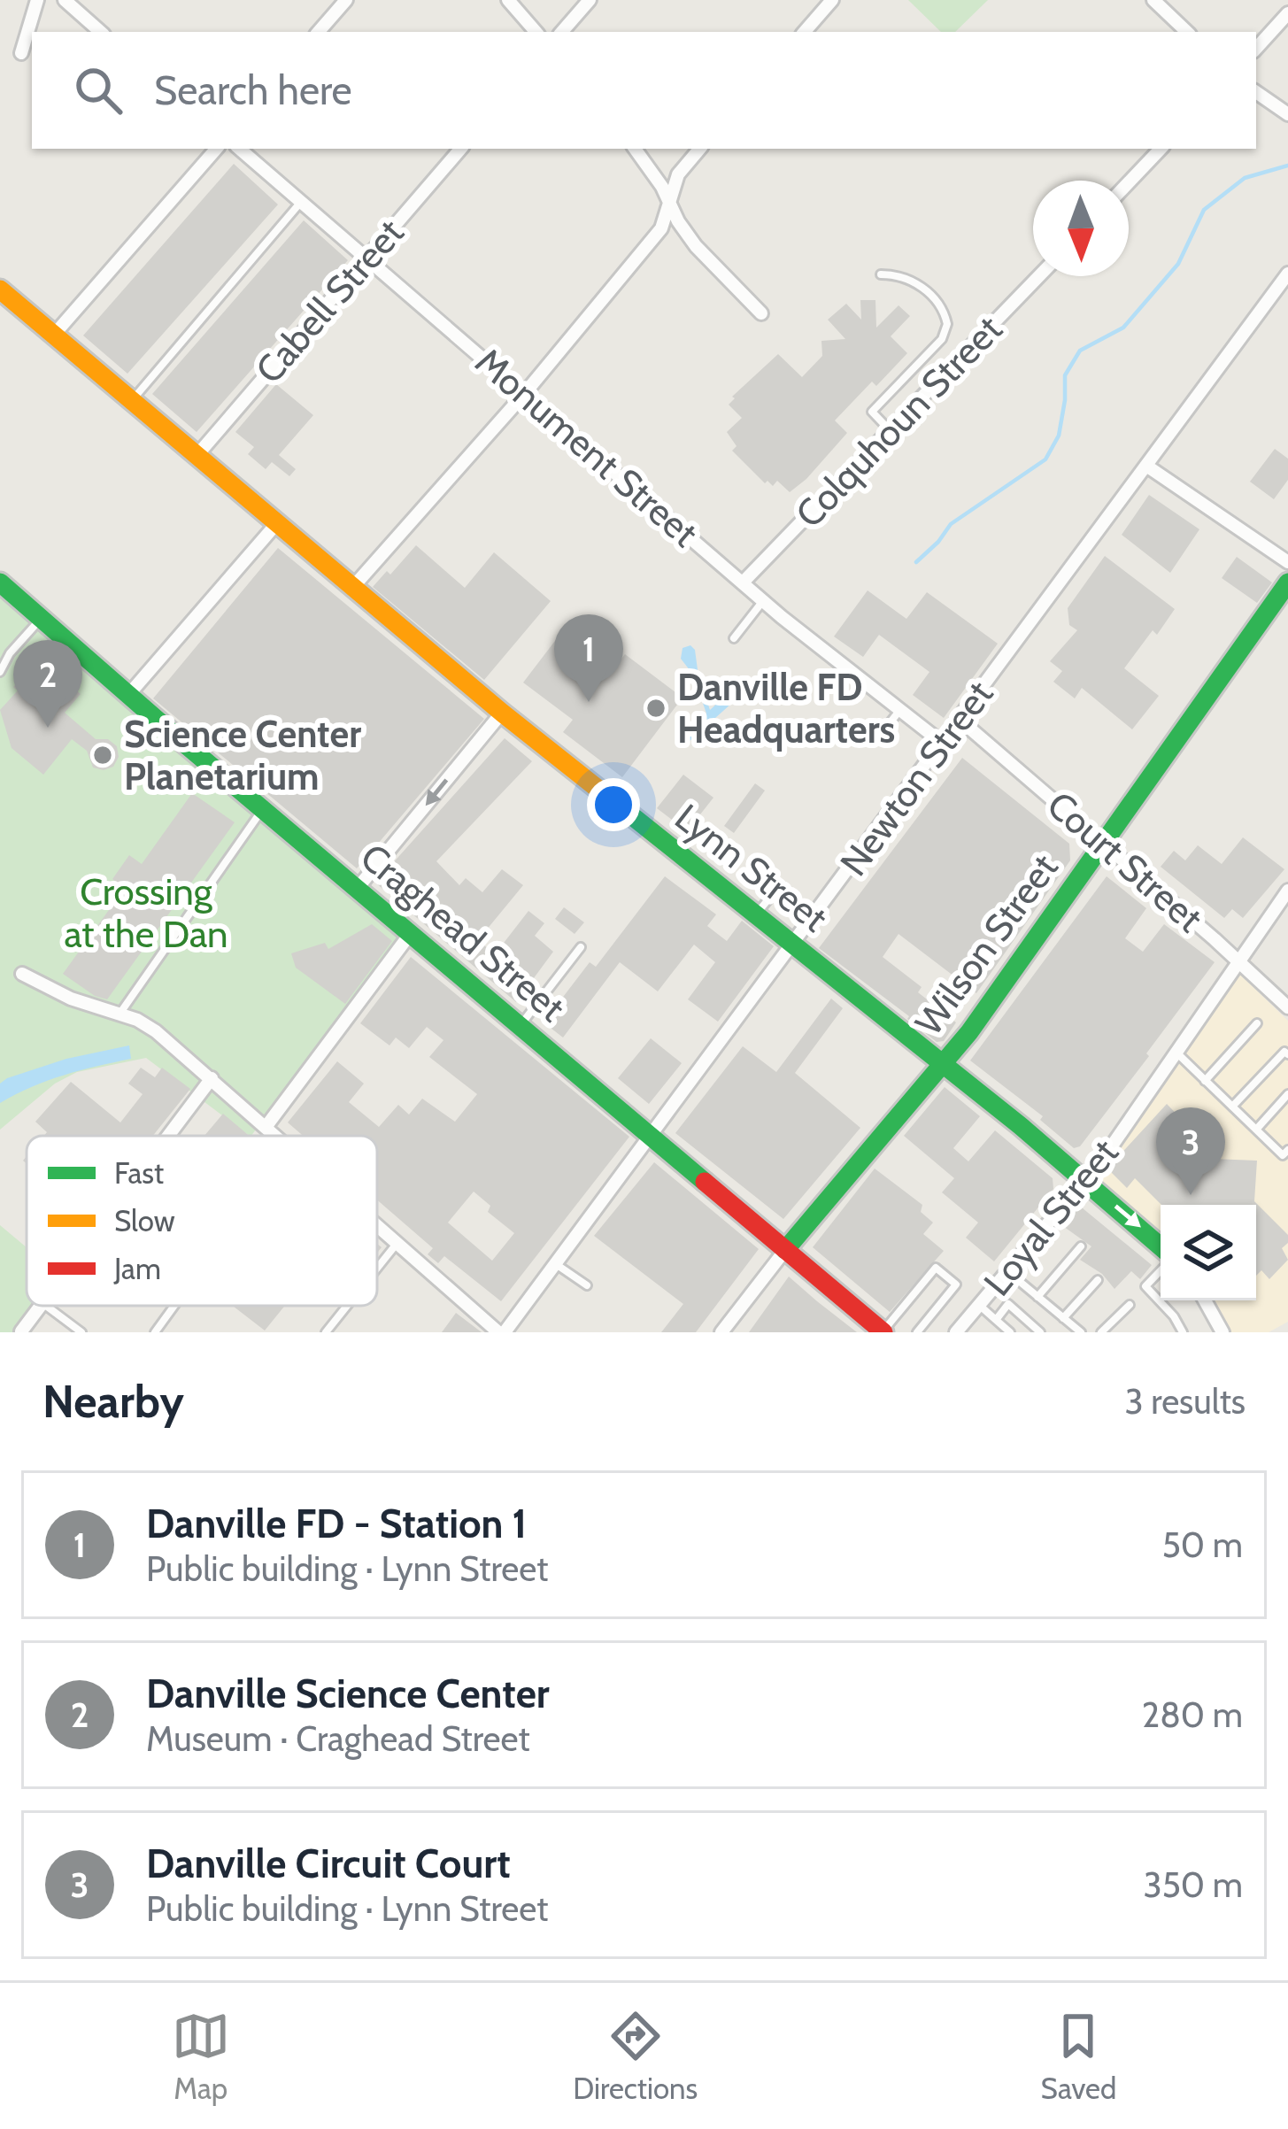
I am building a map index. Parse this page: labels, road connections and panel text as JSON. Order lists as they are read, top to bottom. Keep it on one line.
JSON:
{"streets":{"street":["Cabell Street","Colquhoun Street","Monument Street","Newton Street","Court Street","Lynn Street","Craghead Street","Wilson Street","Loyal Street"]},"crossings":[["Cabell Street","Monument Street"],["Cabell Street","Lynn Street"],["Colquhoun Street","Monument Street"],["Monument Street","Newton Street"],["Newton Street","Court Street"],["Newton Street","Lynn Street"],["Newton Street","Craghead Street"],["Court Street","Wilson Street"],["Court Street","Loyal Street"],["Lynn Street","Wilson Street"],["Lynn Street","Loyal Street"],["Craghead Street","Wilson Street"]],"parks":["Crossing at the Dan"],"places":["Danville FD Headquarters","Science Center Planetarium"],"legend":["Fast","Slow","Jam"],"north":"bottom","page":{"search":"Search here","pins":["1","2","3"],"heading":["Nearby","3 results"],"list":[{"mark":"1","name":"Danville FD - Station 1","note":"Public building · Lynn Street","value":"50 m"},{"mark":"2","name":"Danville Science Center","note":"Museum · Craghead Street","value":"280 m"},{"mark":"3","name":"Danville Circuit Court","note":"Public building · Lynn Street","value":"350 m"}],"nav":["Map","Directions","Saved"]}}
